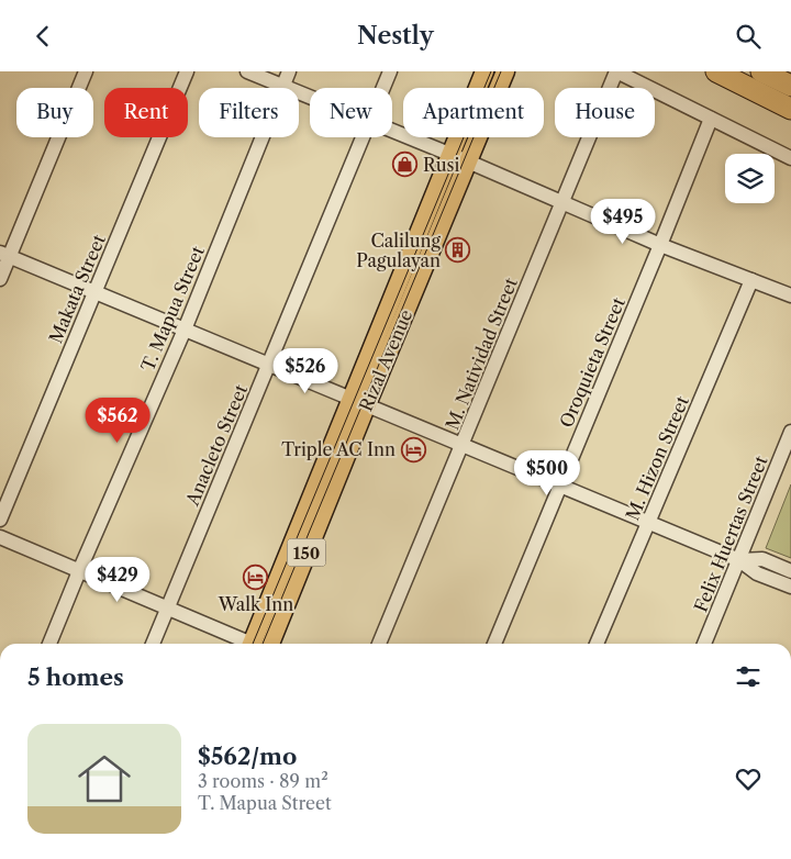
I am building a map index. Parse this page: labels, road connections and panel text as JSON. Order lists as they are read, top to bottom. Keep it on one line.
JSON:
{"streets":{"main road":["Rizal Avenue","150"],"street":["Makata Street","T. Mapua Street","M. Natividad Street","Oroquieta Street","Anacleto Street","M. Hizon Street","Felix Huertas Street"]},"places":{"shop":["Rusi"],"building":["Calilung Pagulayan"],"hotel":["Triple AC Inn","Walk Inn"]},"page":{"header":"Nestly","chip":["Buy","Rent","Filters","New","Apartment","House"],"price":["$495","$526","$562","$500","$429"],"heading":"5 homes","list":[{"name":"$562/mo","note":"3 rooms · 89 m² · T. Mapua Street"}]}}
